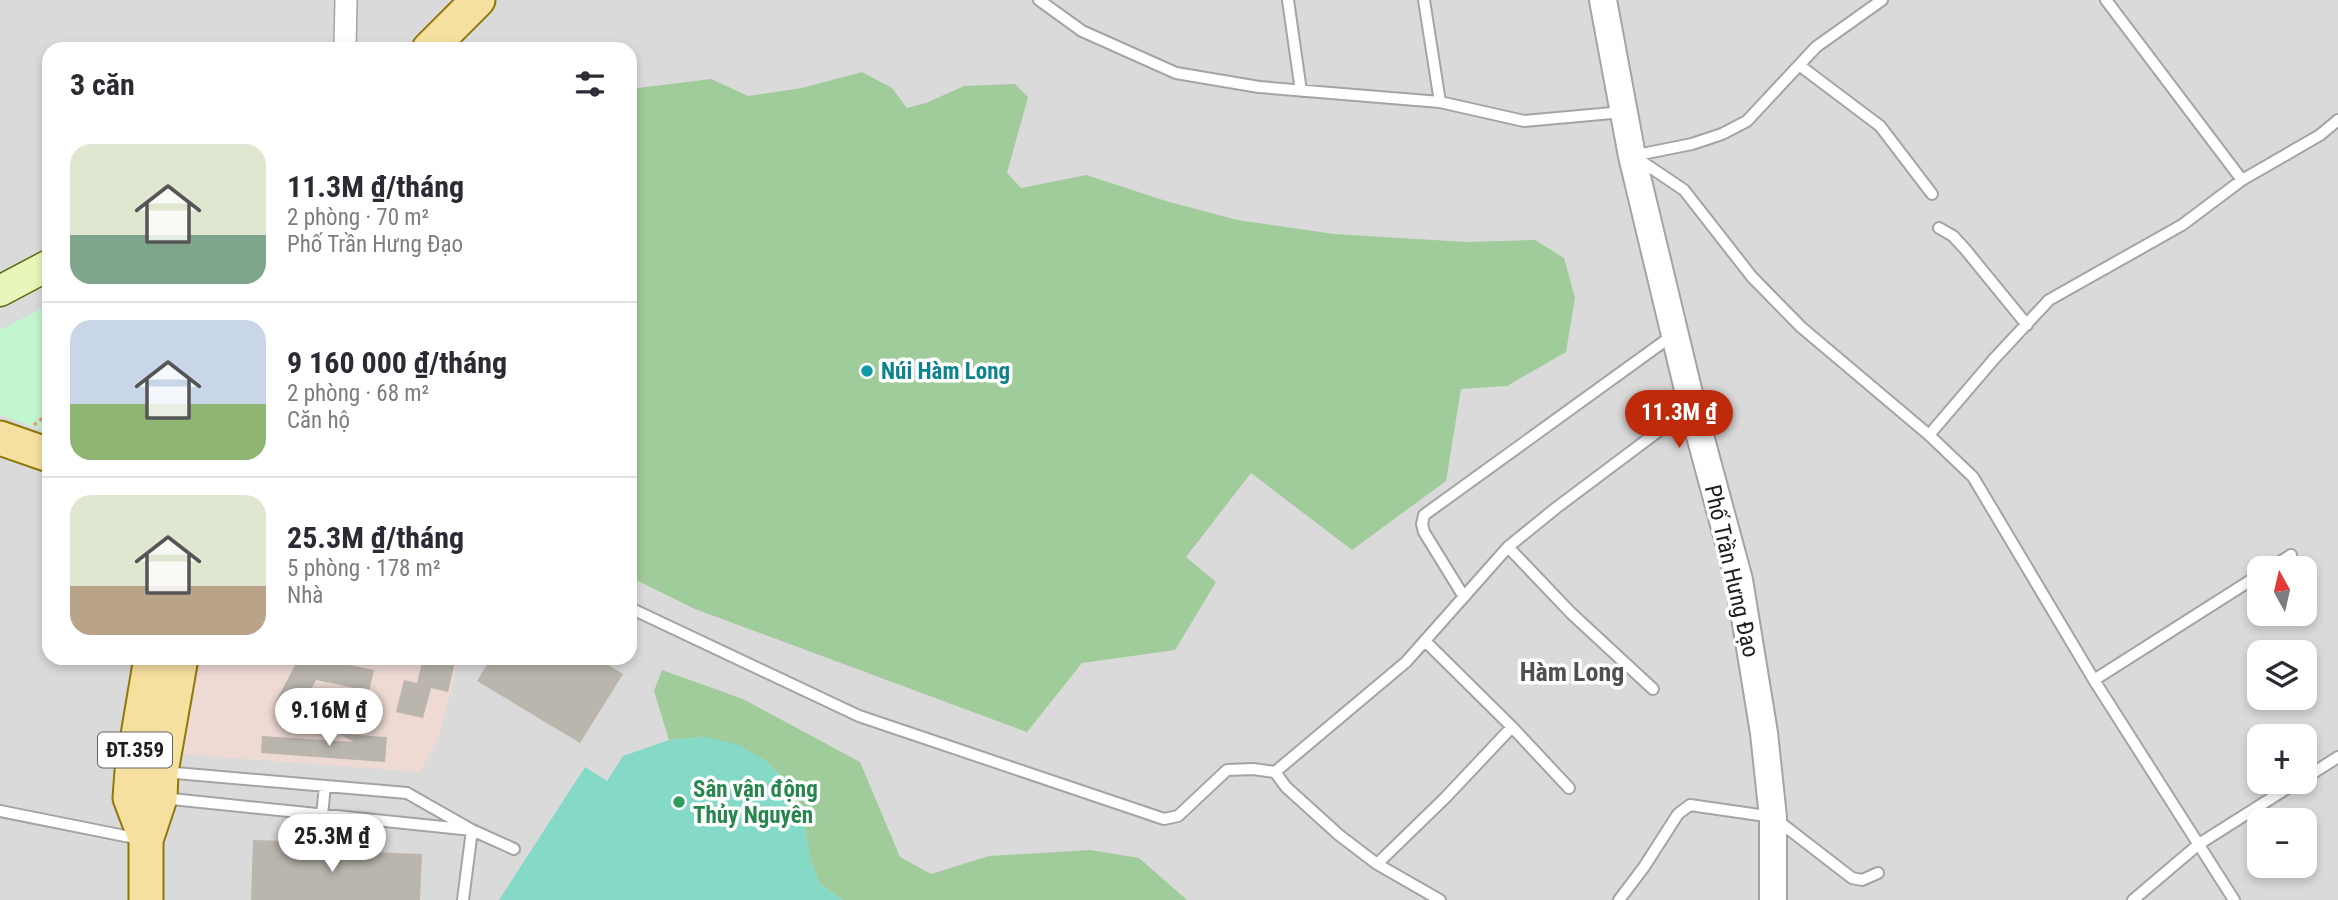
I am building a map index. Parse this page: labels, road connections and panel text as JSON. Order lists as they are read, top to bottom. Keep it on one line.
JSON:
{"streets":{"main road":["ĐT.359"],"street":["Phố Trần Hưng Đạo"]},"districts":["Hàm Long"],"places":["Núi Hàm Long","Sân vận động Thủy Nguyên"],"north":"top","page":{"heading":"3 căn","list":[{"name":"11.3M ₫/tháng","note":"2 phòng · 70 m² · Phố Trần Hưng Đạo"},{"name":"9 160 000 ₫/tháng","note":"2 phòng · 68 m² · Căn hộ"},{"name":"25.3M ₫/tháng","note":"5 phòng · 178 m² · Nhà"}],"price":["11.3M ₫","9.16M ₫","25.3M ₫"],"map_buttons":["+","−"]}}
